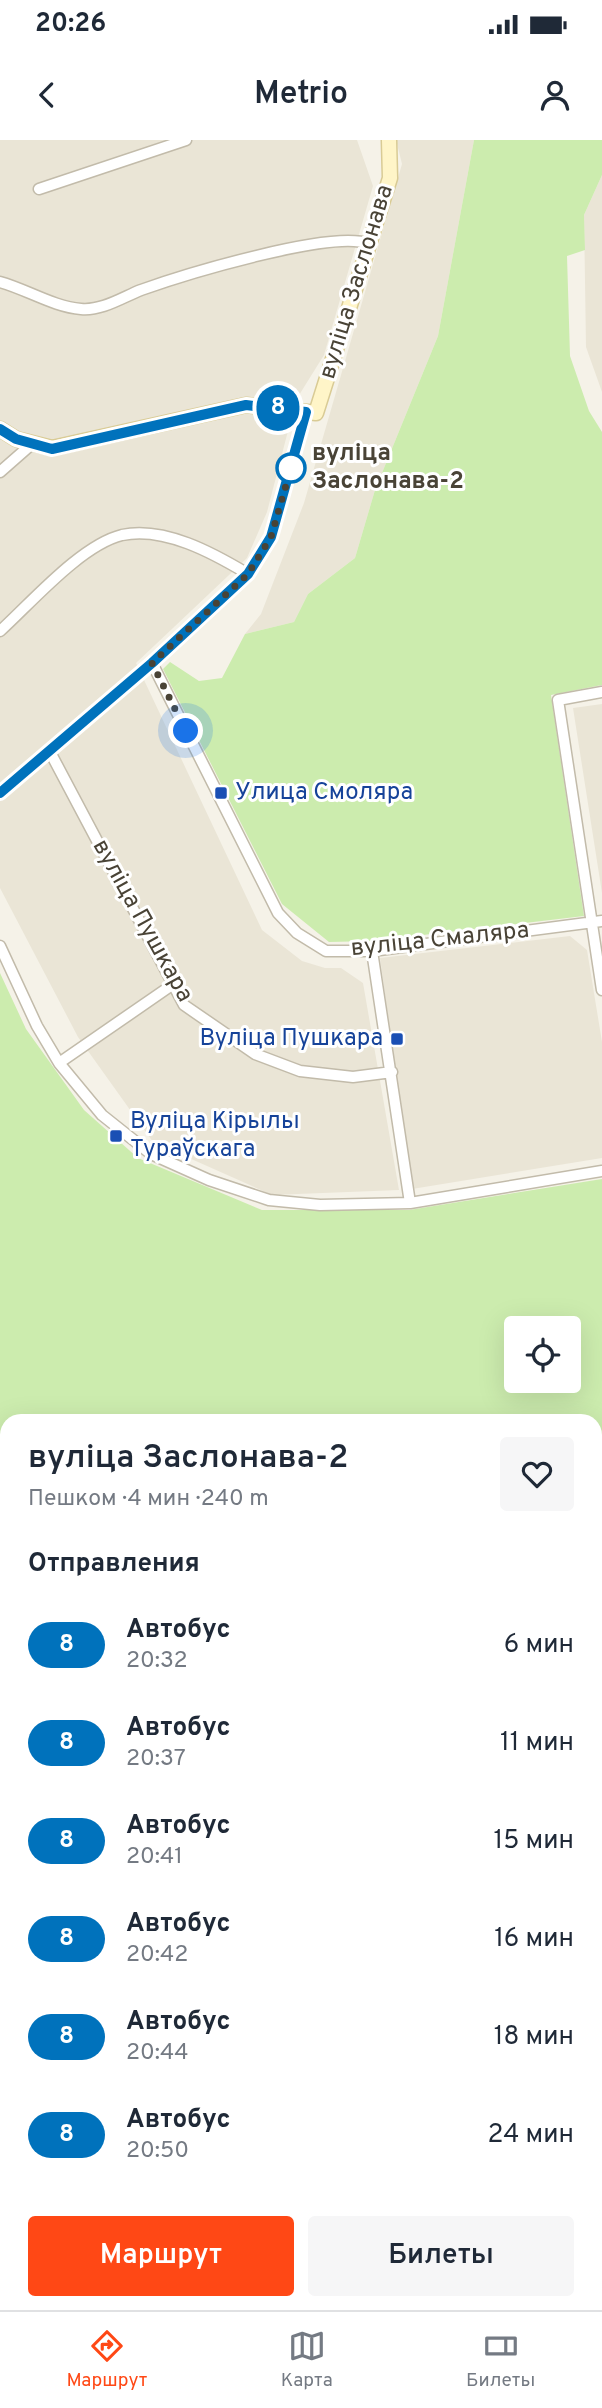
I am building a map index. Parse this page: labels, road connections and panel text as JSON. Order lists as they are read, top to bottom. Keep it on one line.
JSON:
{"streets":{"street":["вуліца Заслонава","вуліца Пушкара","вуліца Смаляра"]},"crossings":[["вуліца Заслонава","вуліца Пушкара"],["вуліца Заслонава","вуліца Смаляра"]],"places":{"other":["вуліца Заслонава-2"],"transit":["Улица Смоляра","Вуліца Пушкара","Вуліца Кірылы Тураўскага"]},"lines":["bus line 8"],"page":{"status":"20:26","header":"Metrio","on_map":"8","heading":[["вуліца Заслонава-2","Пешком · 4 мин · 240 m"],"Отправления"],"list":[{"mark":"8","name":"Автобус","note":"20:32","value":"6 мин"},{"mark":"8","name":"Автобус","note":"20:37","value":"11 мин"},{"mark":"8","name":"Автобус","note":"20:41","value":"15 мин"},{"mark":"8","name":"Автобус","note":"20:42","value":"16 мин"},{"mark":"8","name":"Автобус","note":"20:44","value":"18 мин"},{"mark":"8","name":"Автобус","note":"20:50","value":"24 мин"}],"buttons":["Маршрут","Билеты"],"tabs":["Маршрут","Карта","Билеты"]}}
